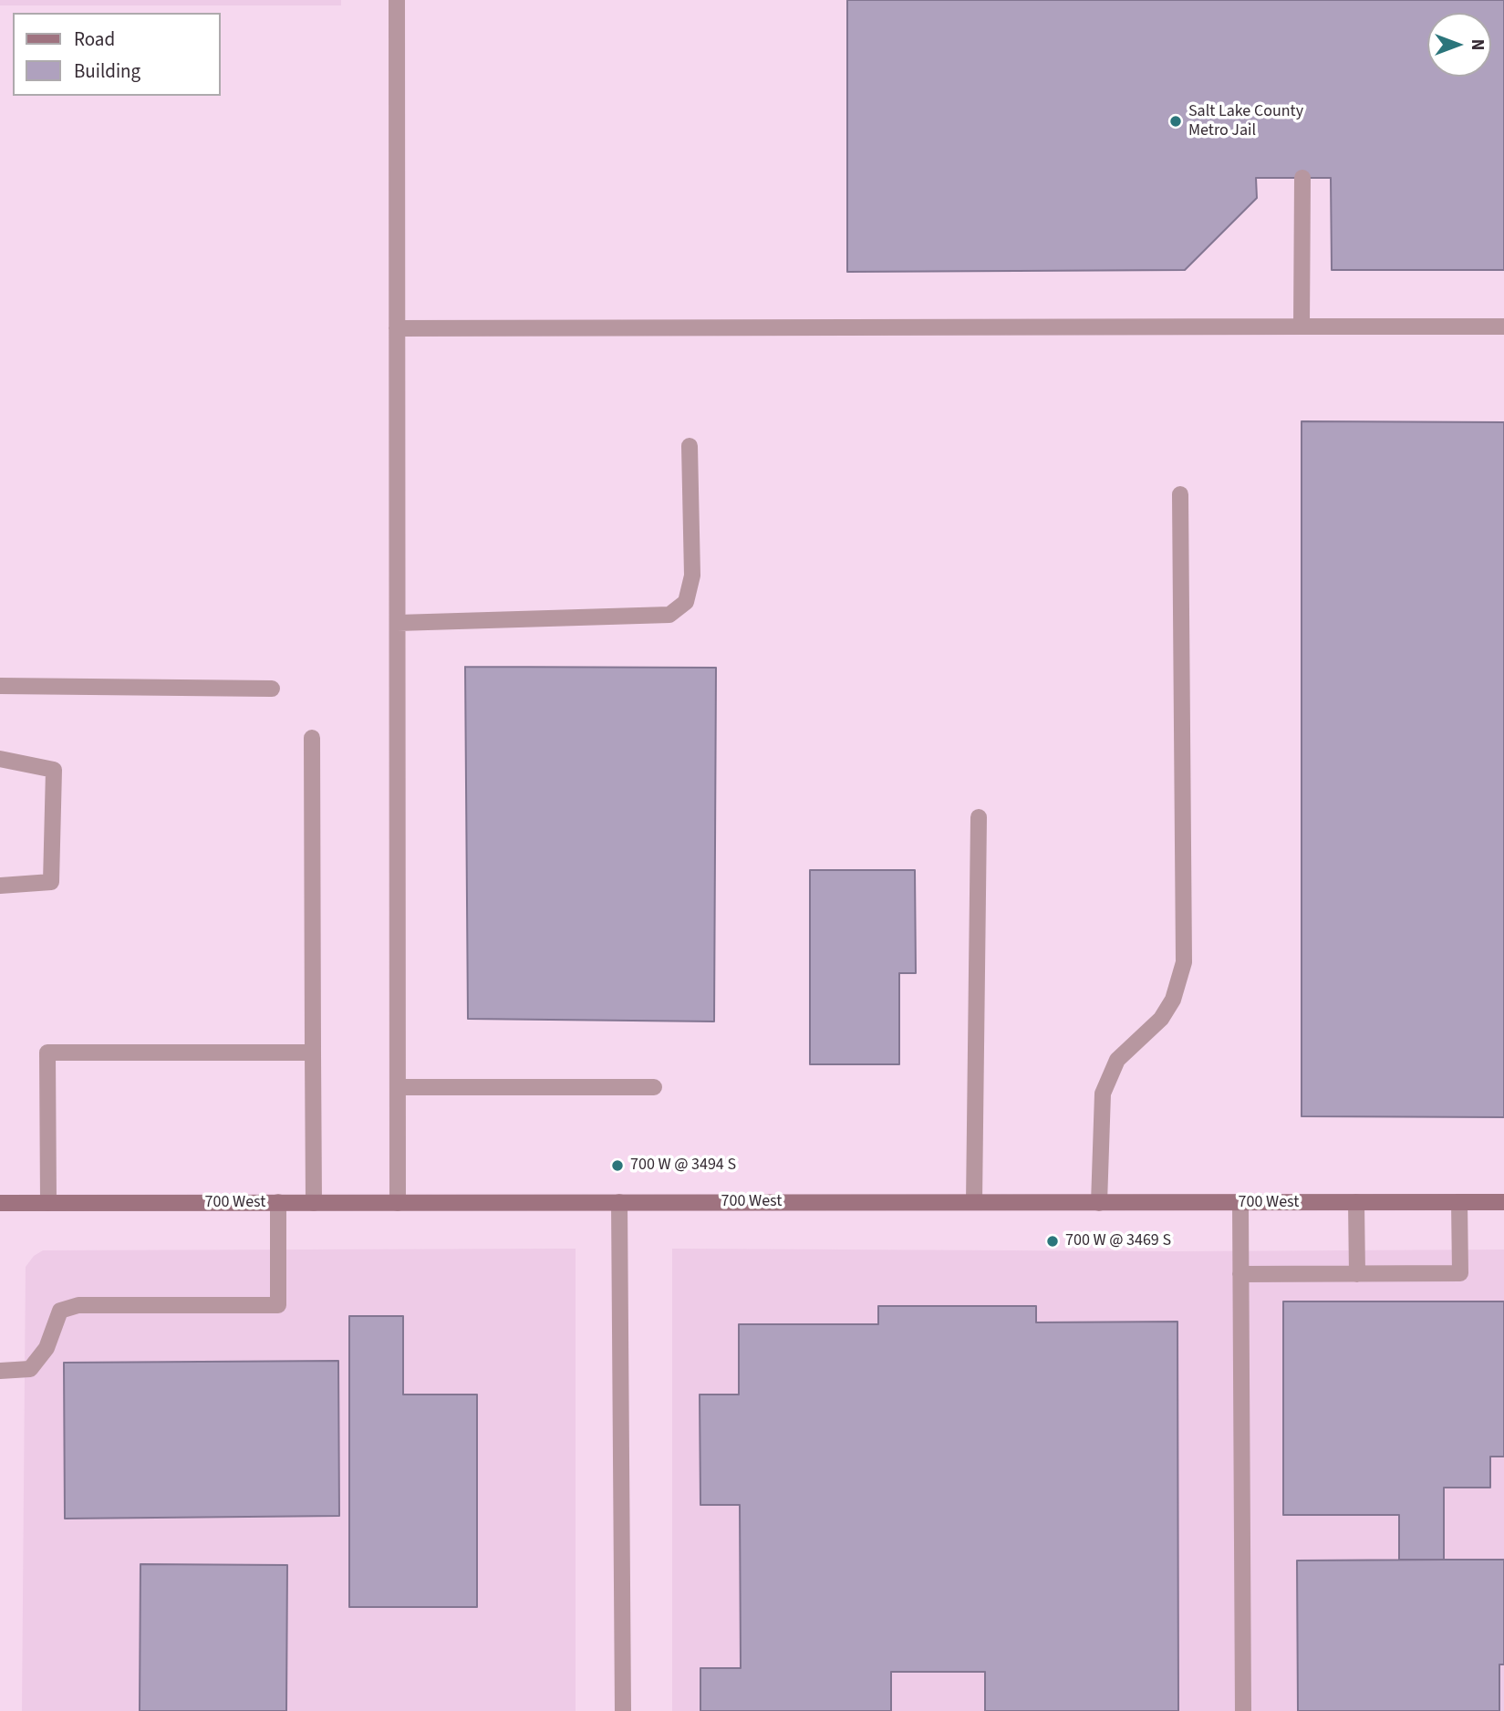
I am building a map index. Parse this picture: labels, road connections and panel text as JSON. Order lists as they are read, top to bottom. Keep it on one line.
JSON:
{"streets":{"street":["700 West"]},"places":["Salt Lake County Metro Jail","700 W @ 3494 S","700 W @ 3469 S"],"legend":["Road","Building"],"north":"right"}
